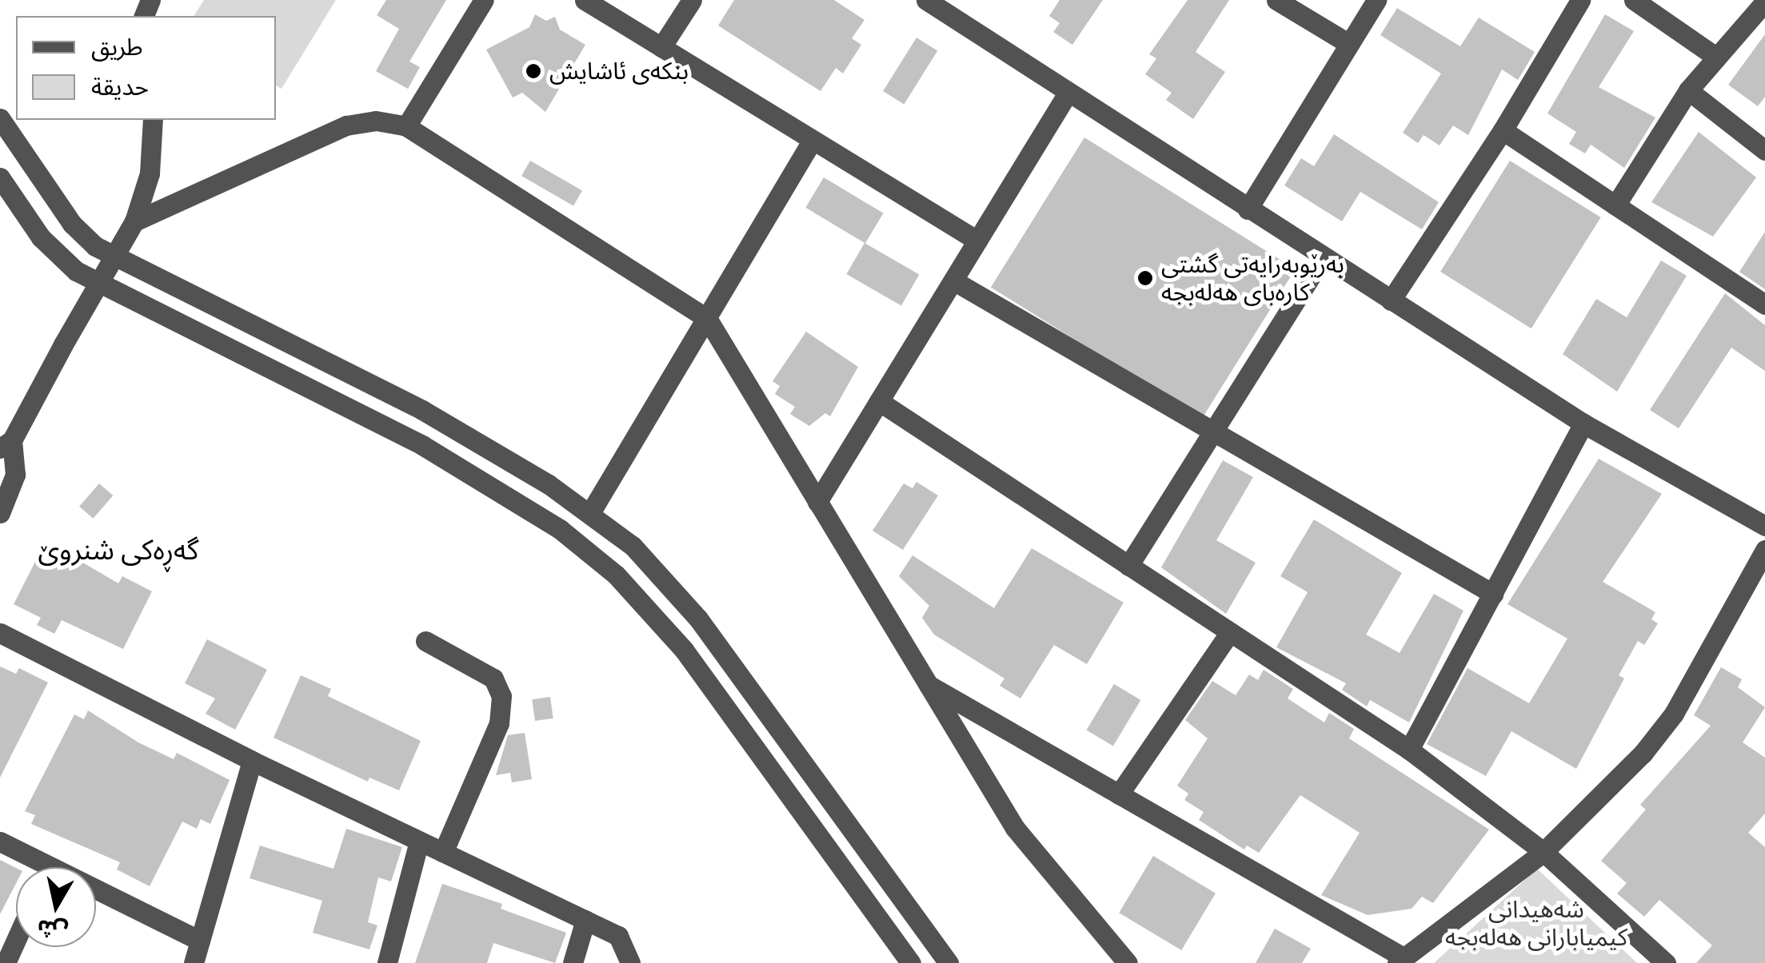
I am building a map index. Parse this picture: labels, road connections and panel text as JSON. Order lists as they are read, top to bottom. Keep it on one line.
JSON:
{"districts":["گەڕەکی شنروێ"],"parks":["شەھیدانی کیمیابارانی ھەلەبجە"],"places":["بنکەی ئاشایش","بەرێوبەرایەتی گشتی کارەبای هەلەبجە"],"legend":["طريق","حديقة"],"north":"bottom"}
